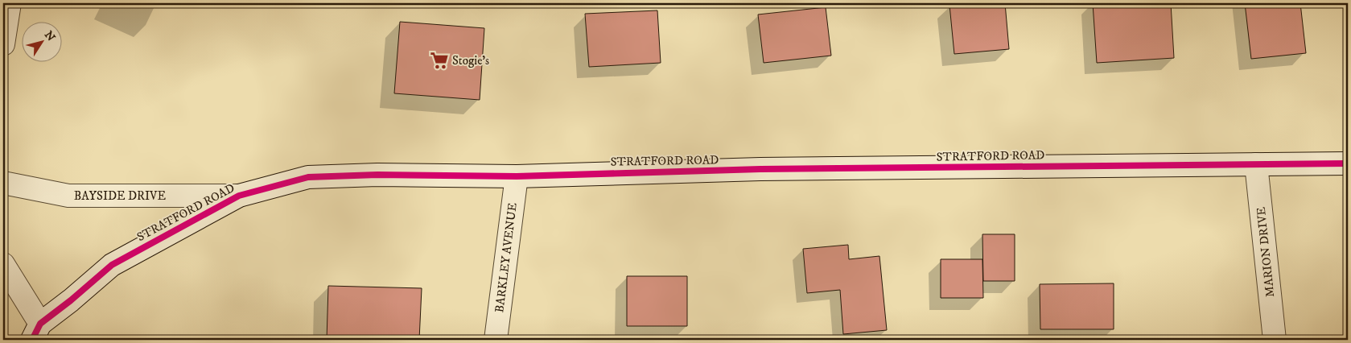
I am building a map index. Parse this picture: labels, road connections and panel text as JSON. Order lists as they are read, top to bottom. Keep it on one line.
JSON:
{"streets":{"main road":["STRATFORD ROAD","BAYSIDE DRIVE","MARION DRIVE","BARKLEY AVENUE"]},"crossings":[["STRATFORD ROAD","BAYSIDE DRIVE"],["STRATFORD ROAD","MARION DRIVE"],["STRATFORD ROAD","BARKLEY AVENUE"]],"places":{"supermarket":["Stogie's"]},"north":"top right"}
